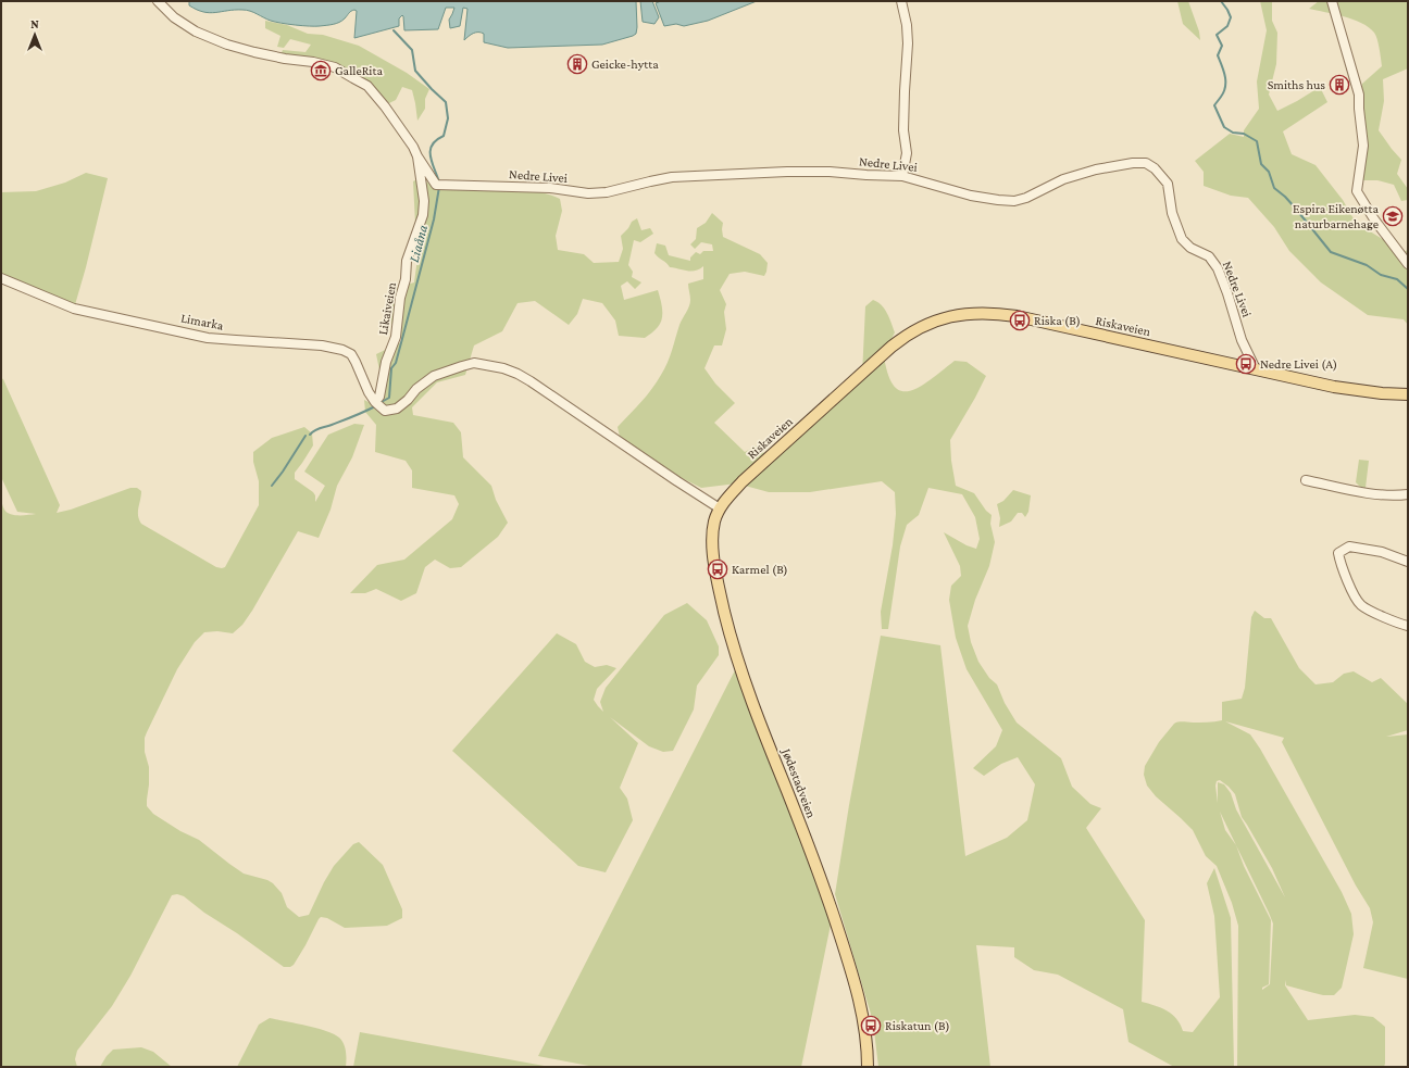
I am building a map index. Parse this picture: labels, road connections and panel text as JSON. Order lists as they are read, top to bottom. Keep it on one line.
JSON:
{"streets":{"main road":["Riskaveien","Jødestadveien"],"street":["Nedre Livei","Likaiveien","Limarka"]},"crossings":[["Nedre Livei","Likaiveien"],["Nedre Livei","Riskaveien"],["Likaiveien","Limarka"],["Riskaveien","Jødestadveien"]],"water":["Liaåna"],"places":{"building":["Geicke-hytta","Smiths hus"],"museum":["GalleRita"],"school or university":["Espira Eikenøtta naturbarnehage"],"bus stop":["Riska (B)","Nedre Livei (A)","Karmel (B)","Riskatun (B)"]},"north":"top"}
